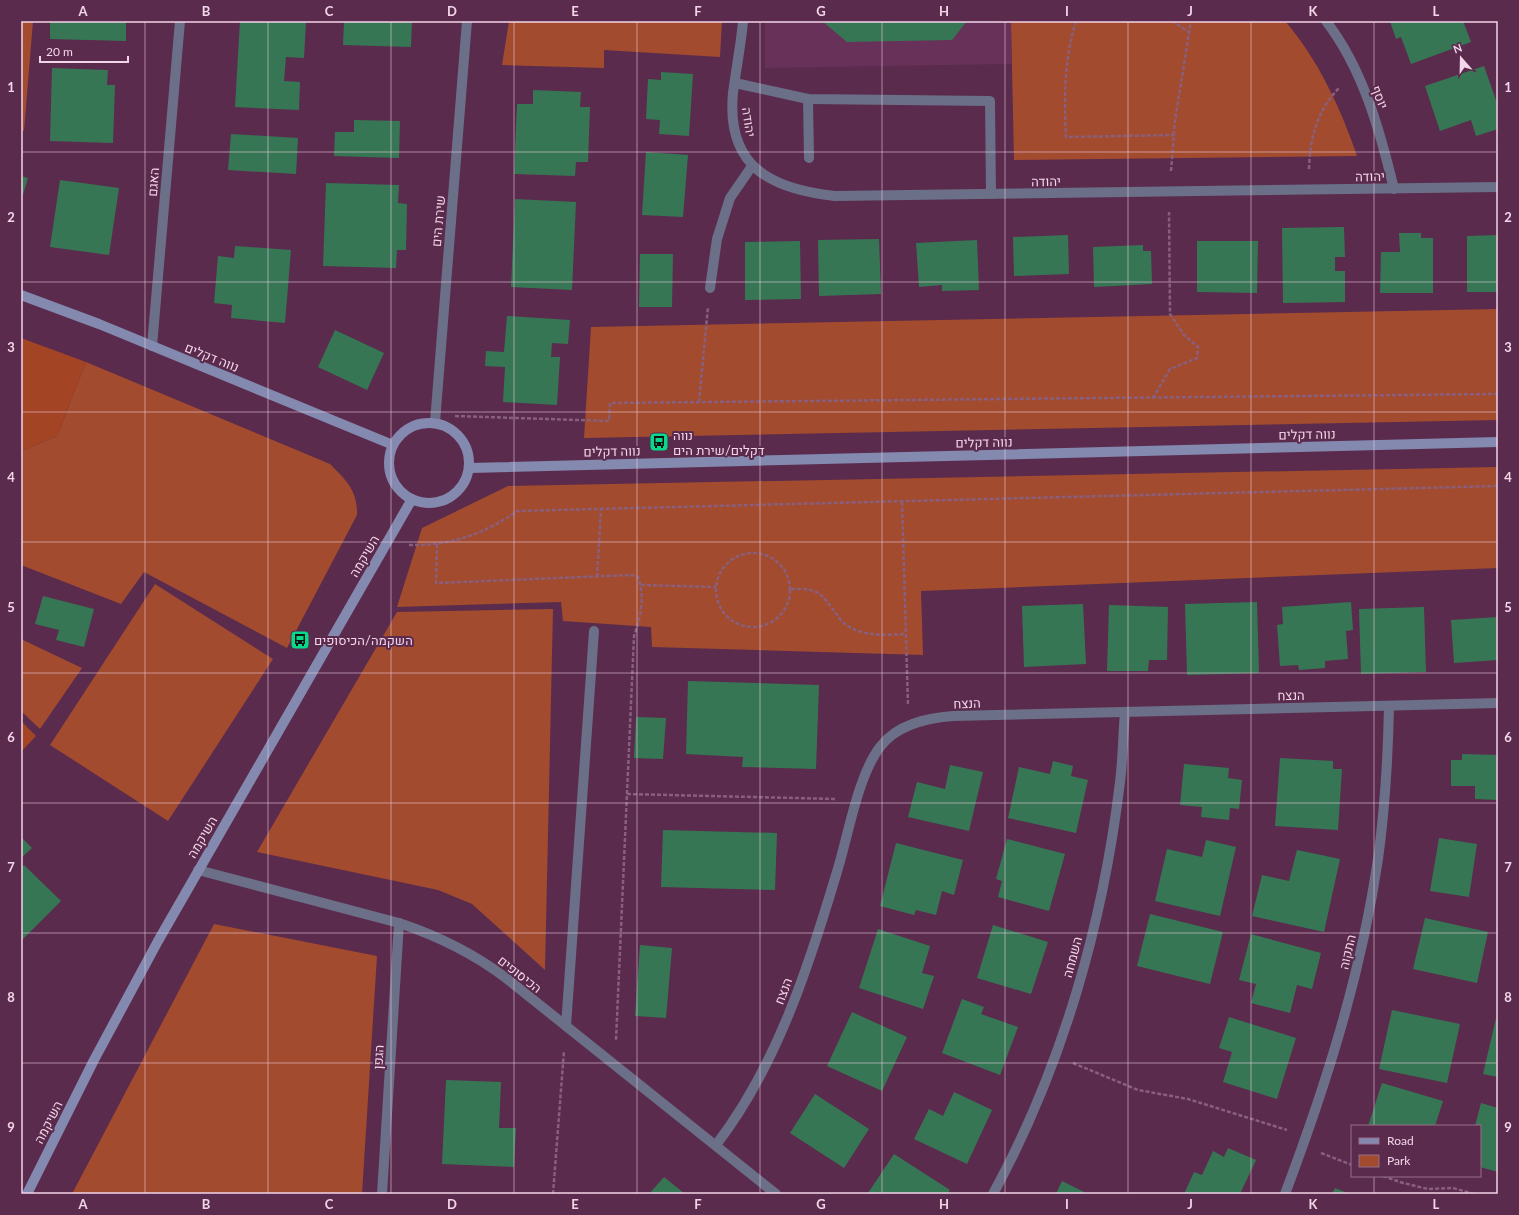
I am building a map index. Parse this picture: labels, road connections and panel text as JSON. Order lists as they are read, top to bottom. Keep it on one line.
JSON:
{"streets":{"street":["יוסף","יהודה","האגם","שירת הים","נווה דקלים","השיקמה","הנצח","התקוה","השמחה","הכיסופים","הגפן"]},"crossings":[["יוסף","יהודה"],["האגם","נווה דקלים"],["שירת הים","נווה דקלים"],["שירת הים","השיקמה"],["נווה דקלים","השיקמה"],["השיקמה","הכיסופים"],["הנצח","התקוה"],["הנצח","השמחה"],["הנצח","הכיסופים"],["הכיסופים","הגפן"]],"places":{"bus stop":["נווה דקלים/שירת הים","השקמה/הכיסופים"]},"legend":["Road","Park"],"scale_bar":"20 m","north":"top","grid":{"columns":["A","B","C","D","E","F","G","H","I","J","K","L"],"rows":["1","2","3","4","5","6","7","8","9"]}}
